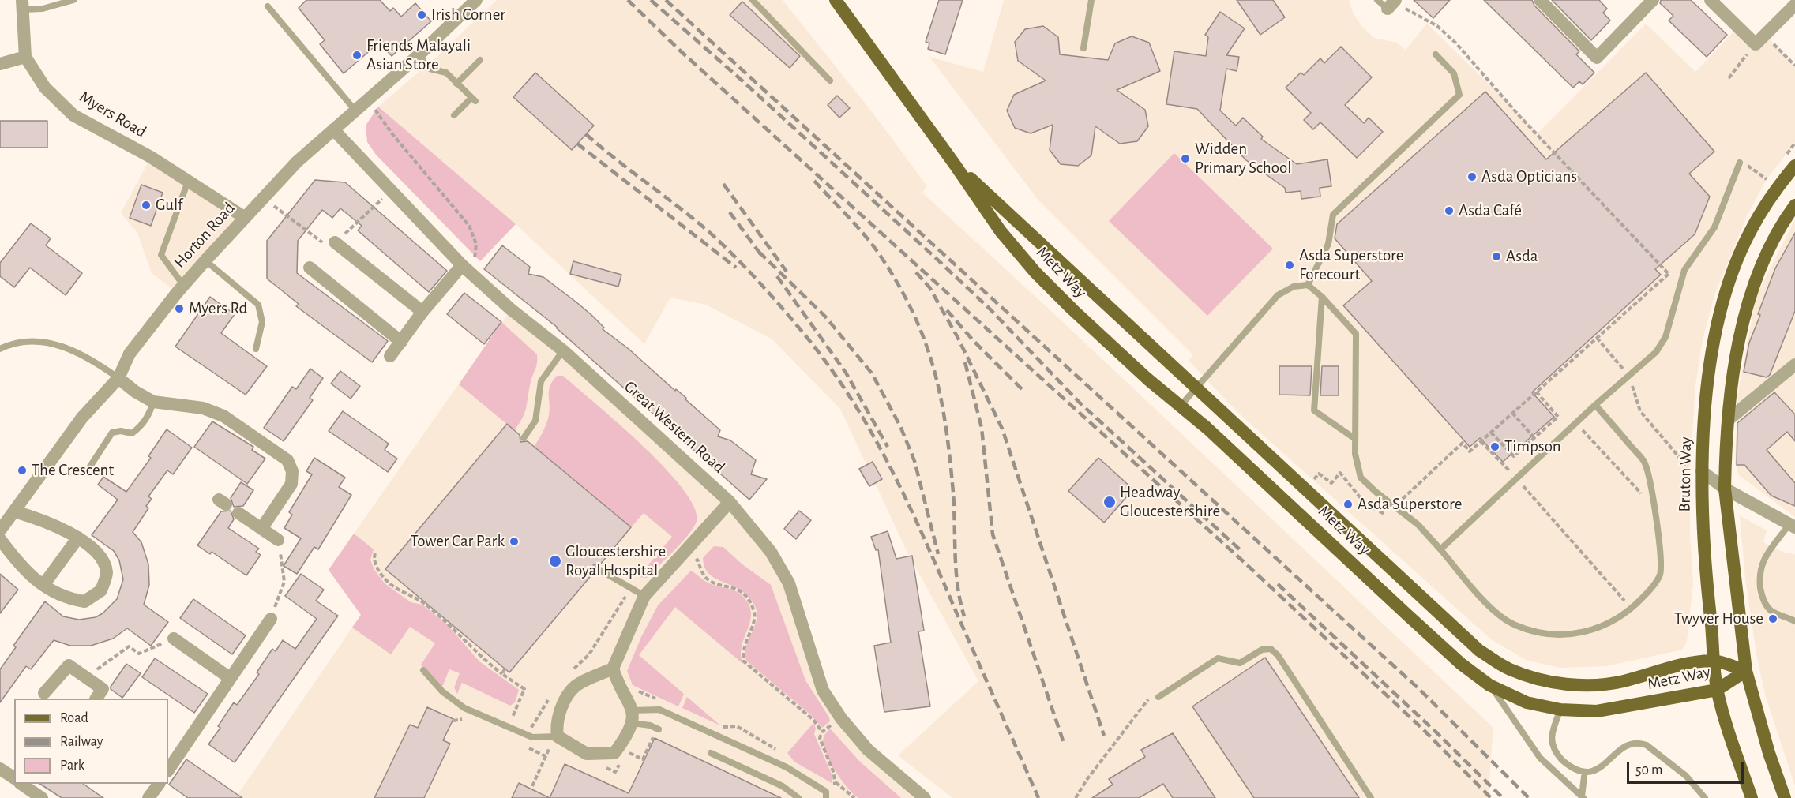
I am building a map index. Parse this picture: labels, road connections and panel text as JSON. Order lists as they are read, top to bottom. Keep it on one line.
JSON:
{"streets":{"main road":["Metz Way","Bruton Way"],"street":["Myers Road","Horton Road","Great Western Road"]},"crossings":[["Myers Road","Horton Road"],["Horton Road","Great Western Road"],["Metz Way","Bruton Way"]],"places":["Irish Corner","Friends Malayali Asian Store","Widden Primary School","Asda Opticians","Gulf","Asda Café","Asda","Asda Superstore Forecourt","Myers Rd","Timpson","The Crescent","Headway Gloucestershire","Asda Superstore","Tower Car Park","Gloucestershire Royal Hospital","Twyver House"],"legend":["Road","Railway","Park"],"scale_bar":"50 m"}
